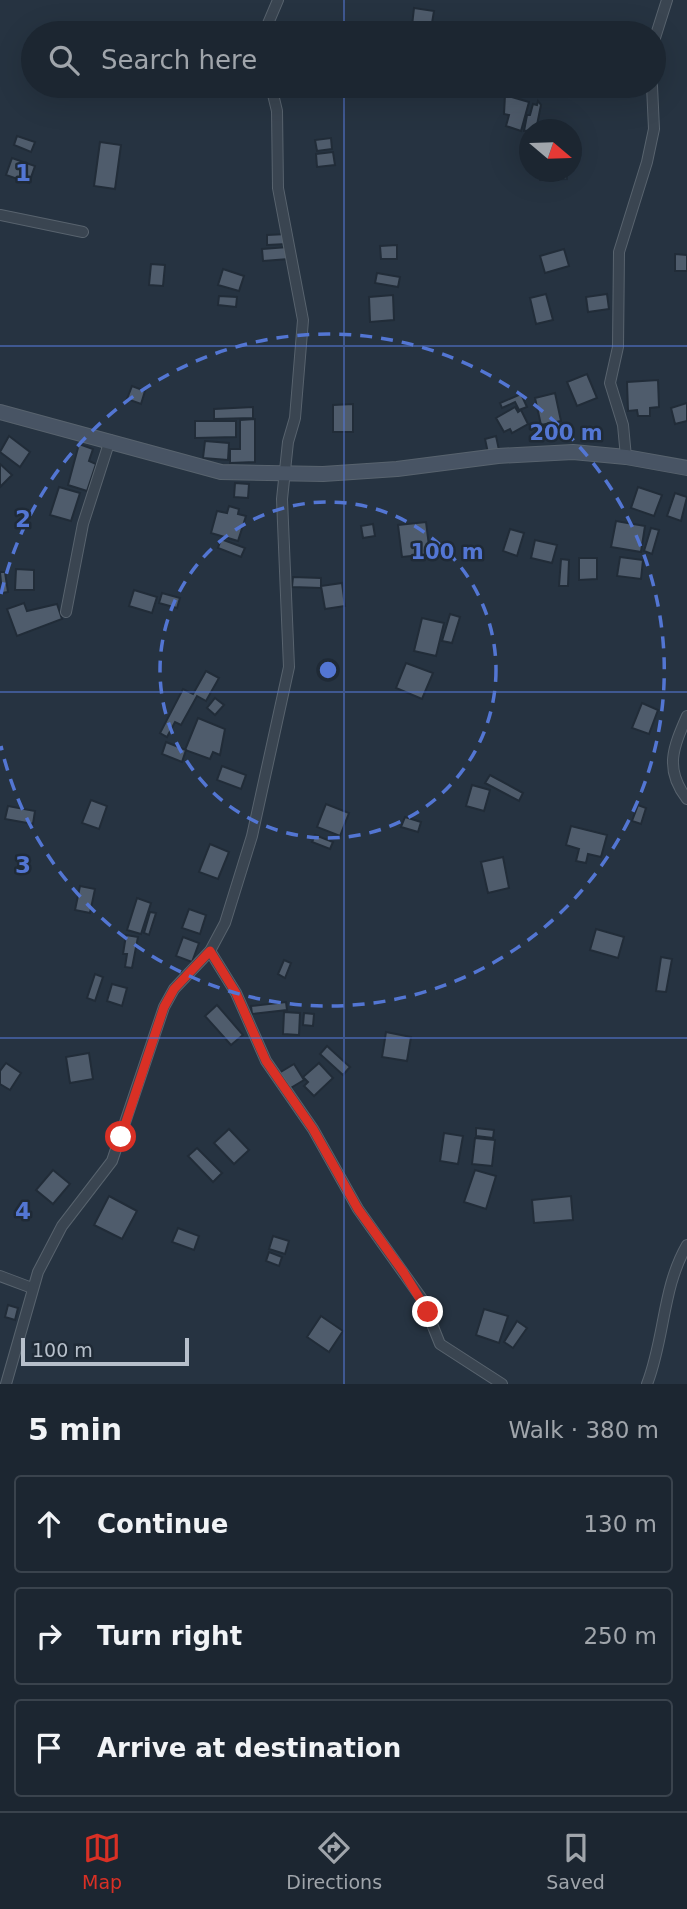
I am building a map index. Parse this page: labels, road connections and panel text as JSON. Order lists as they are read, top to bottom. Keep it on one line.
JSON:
{"scale_bar":"100 m","north":"right","page":{"search":"Search here","scale":"100 m","heading":["5 min","Walk · 380 m"],"list":[["Continue","130 m"],["Turn right","250 m"],"Arrive at destination"],"nav":["Map","Directions","Saved"]},"grid":{"rows":["1","2","3","4"]},"rings":["200 m","100 m"]}
